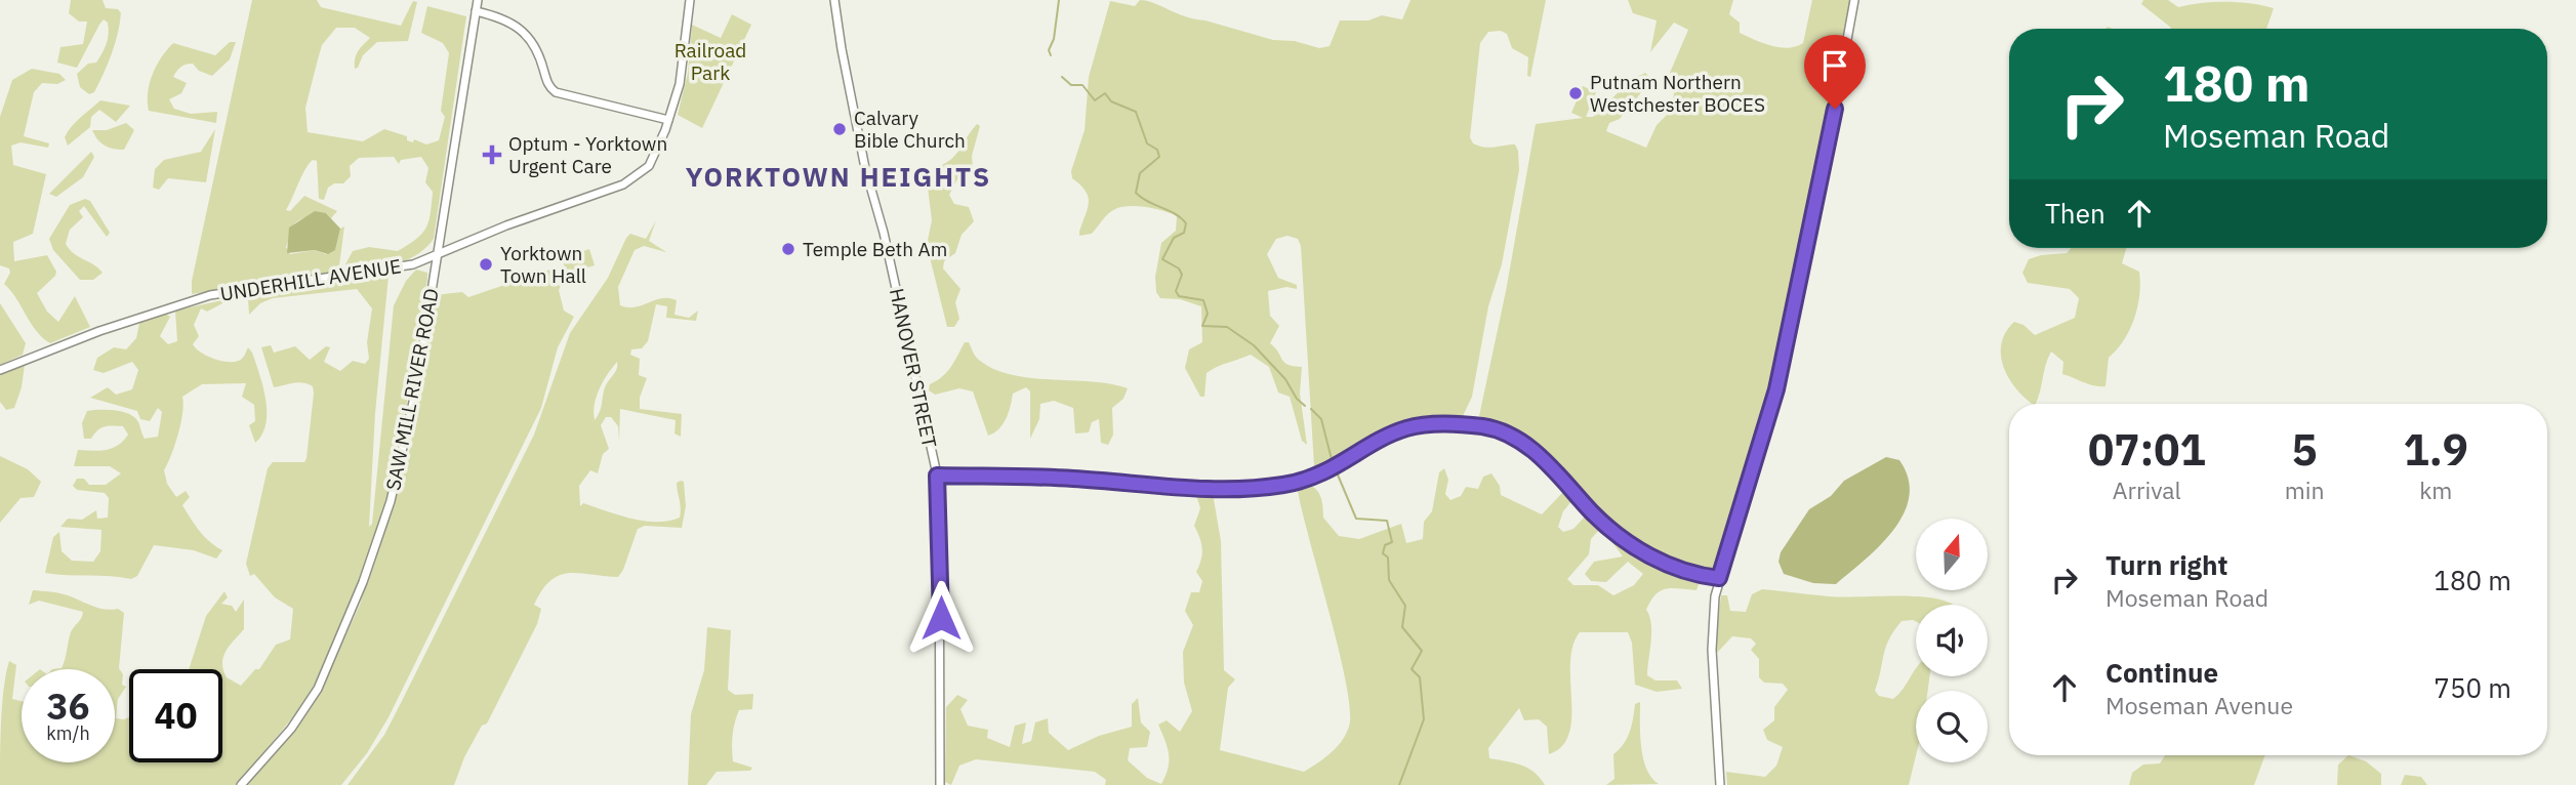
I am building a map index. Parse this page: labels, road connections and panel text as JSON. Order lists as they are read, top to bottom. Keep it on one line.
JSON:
{"streets":{"street":["UNDERHILL AVENUE","HANOVER STREET","SAW MILL RIVER ROAD"]},"crossings":[["UNDERHILL AVENUE","SAW MILL RIVER ROAD"]],"districts":["YORKTOWN HEIGHTS"],"parks":["Railroad Park"],"places":{"other":["Putnam Northern Westchester BOCES","Calvary Bible Church","Temple Beth Am","Yorktown Town Hall"],"health":["Optum - Yorktown Urgent Care"]},"north":"top","page":{"turn":["180 m","Moseman Road"],"then":"Then","eta":["07:01","Arrival","5","min","1.9","km"],"list":[{"name":"Turn right","note":"Moseman Road","value":"180 m"},{"name":"Continue","note":"Moseman Avenue","value":"750 m"}],"speed":"36 km/h","limit":"40"}}
